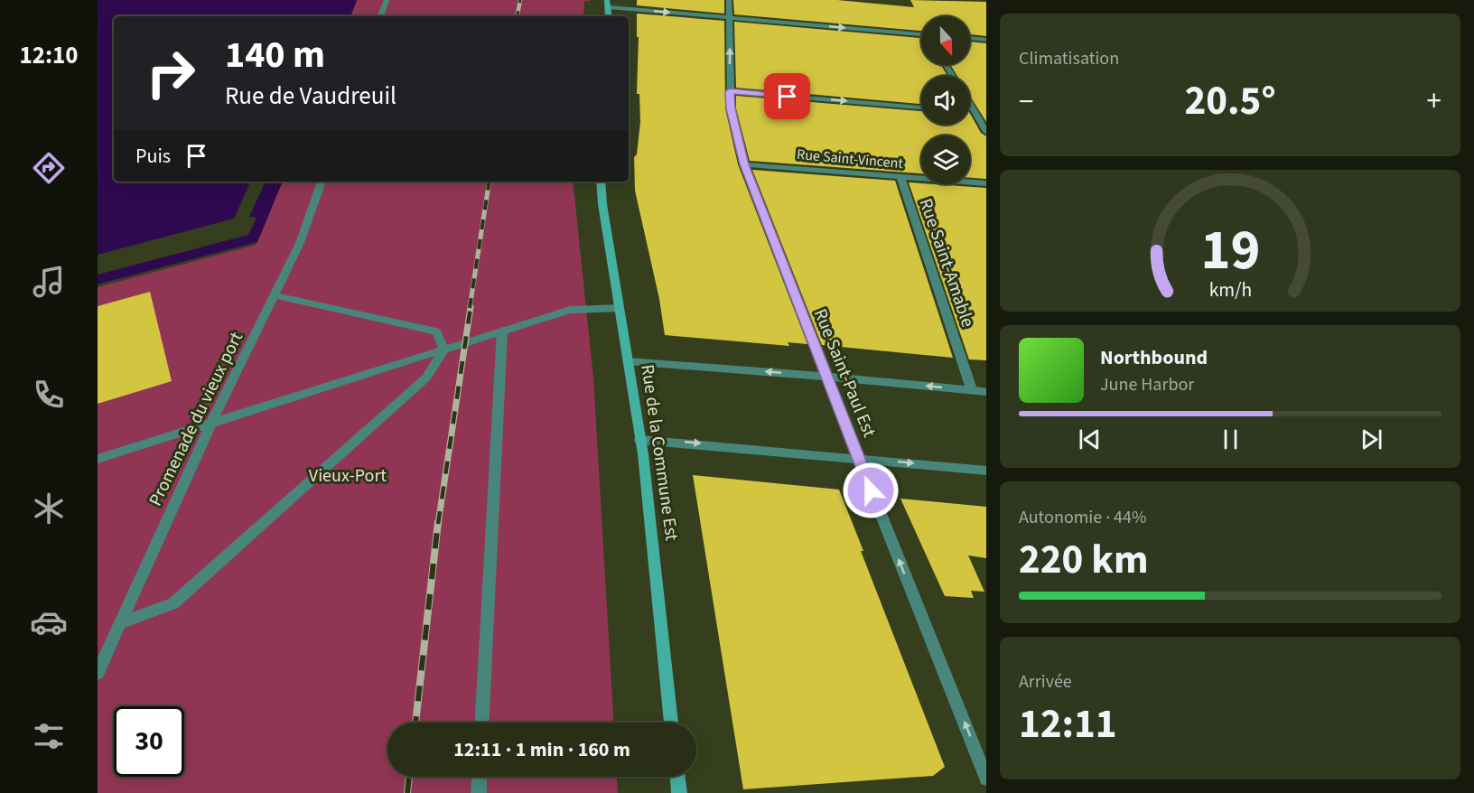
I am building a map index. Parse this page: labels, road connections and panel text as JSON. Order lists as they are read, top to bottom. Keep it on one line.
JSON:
{"streets":{"street":["Rue Saint-Vincent","Rue Saint-Amable","Rue Saint-Paul Est","Promenade du vieux port","Rue de la Commune Est"]},"crossings":[["Rue Saint-Vincent","Rue Saint-Amable"],["Rue Saint-Vincent","Rue Saint-Paul Est"]],"one_way":["Rue Saint-Paul Est"],"parks":["Vieux-Port"],"north":"bottom","page":{"tabs":"12:10","tile":["Climatisation",["Autonomie · 44%","220 km"],["Arrivée","12:11"]],"turn":["140 m","Rue de Vaudreuil"],"heat":["−","20.5°","+"],"then":"Puis","song":["Northbound","June Harbor"],"limit":"30","trip":"12:11 · 1 min · 160 m","gauge":["19","km/h"]}}
